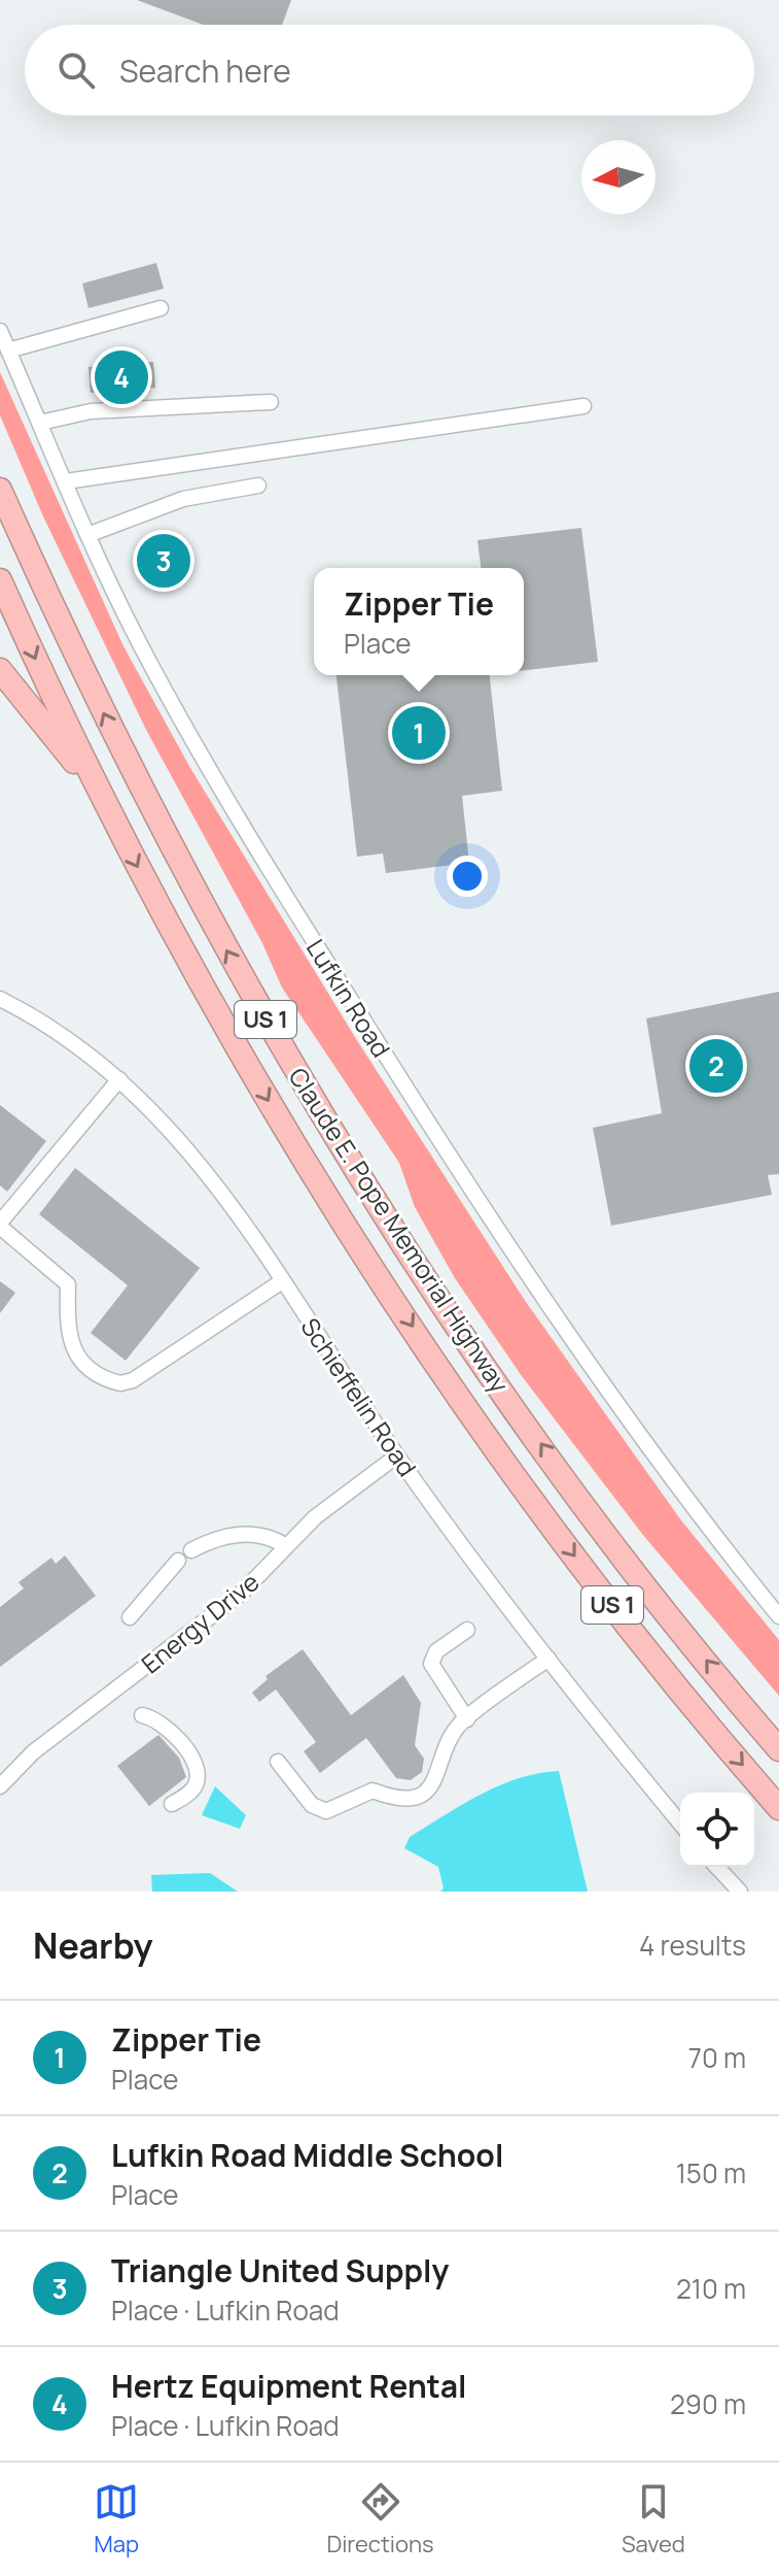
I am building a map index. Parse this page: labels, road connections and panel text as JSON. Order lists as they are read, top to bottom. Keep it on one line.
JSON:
{"streets":{"highway":["US 1","Claude E. Pope Memorial Highway"],"street":["Lufkin Road","Schieffelin Road","Energy Drive"]},"crossings":[["Schieffelin Road","Energy Drive"]],"north":"left","page":{"search":"Search here","pins":["4","3","1","2"],"popup":["Zipper Tie","Place"],"heading":["Nearby","4 results"],"list":[{"mark":"1","name":"Zipper Tie","note":"Place","value":"70 m"},{"mark":"2","name":"Lufkin Road Middle School","note":"Place","value":"150 m"},{"mark":"3","name":"Triangle United Supply","note":"Place · Lufkin Road","value":"210 m"},{"mark":"4","name":"Hertz Equipment Rental","note":"Place · Lufkin Road","value":"290 m"}],"nav":["Map","Directions","Saved"]}}
